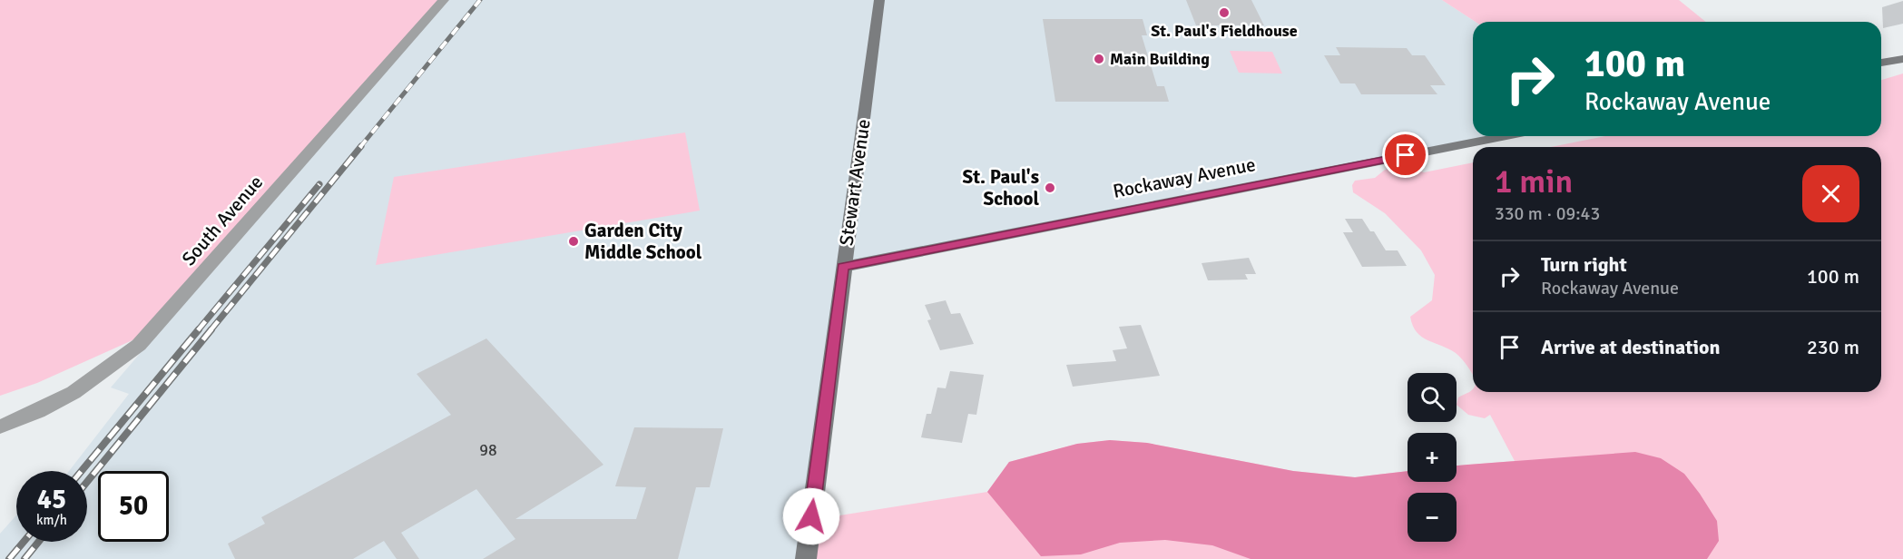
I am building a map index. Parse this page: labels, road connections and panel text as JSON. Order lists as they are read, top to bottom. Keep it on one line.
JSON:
{"streets":{"main road":["Rockaway Avenue","Stewart Avenue"],"street":["South Avenue"]},"crossings":[["Rockaway Avenue","Stewart Avenue"]],"places":["St. Paul's Fieldhouse","Main Building","St. Paul's School","Garden City Middle School"],"house_numbers":["98"],"page":{"turn":["100 m","Rockaway Avenue"],"heading":["1 min","330 m · 09:43"],"list":[{"name":"Turn right","note":"Rockaway Avenue","value":"100 m"},{"name":"Arrive at destination","value":"230 m"}],"map_buttons":["+","−"],"speed":"45 km/h","limit":"50"}}
